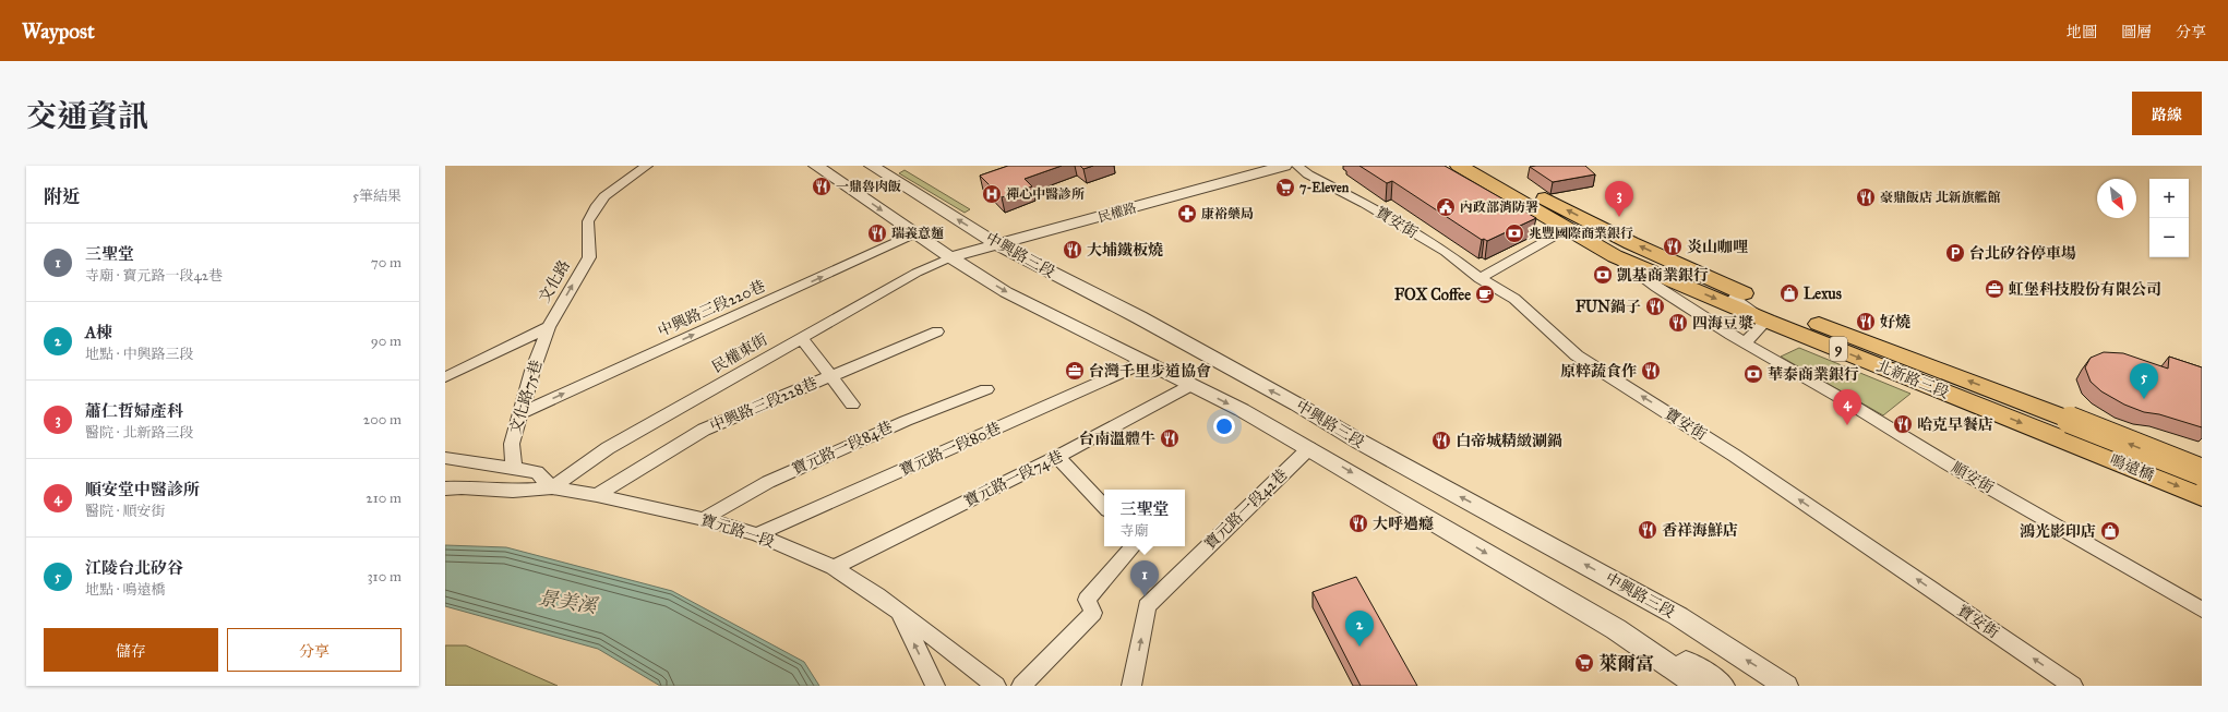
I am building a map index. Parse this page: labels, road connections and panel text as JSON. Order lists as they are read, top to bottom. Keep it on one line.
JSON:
{"streets":{"main road":["9","北新路三段","鳴遠橋"],"street":["民權路","寶安街","中興路三段","文化路","中興路三段220巷","民權東街","文化路75巷","中興路三段228巷","寶元路一段84巷","寶元路一段80巷","順安街","寶元路一段74巷","寶元路一段42巷","寶元路一段"]},"crossings":[["民權路","中興路三段"],["民權路","民權東街"],["中興路三段","中興路三段220巷"],["中興路三段","民權東街"],["中興路三段","寶元路一段80巷"],["中興路三段","寶元路一段74巷"],["中興路三段","寶元路一段42巷"],["文化路","文化路75巷"],["中興路三段220巷","文化路75巷"],["民權東街","寶元路一段"],["北新路三段","鳴遠橋"],["北新路三段","順安街"],["中興路三段228巷","寶元路一段"],["寶元路一段84巷","寶元路一段"],["寶元路一段80巷","寶元路一段"],["寶元路一段74巷","寶元路一段"]],"one_way":["寶安街","文化路","中興路三段220巷"],"water":["景美溪"],"places":{"restaurant":["一鼎魯肉飯","豪鼎飯店 北新旗艦館","瑞義意麵","炎山咖哩","大埔鐵板燒","FUN鍋子","好燒","四海豆漿","原粹蔬食作","哈克早餐店","台南溫體牛","白帝城精緻涮鍋","大呼過癮","香祥海鮮店"],"supermarket":["7-Eleven","萊爾富"],"hospital":["禪心中醫診所"],"public building":["內政部消防署"],"pharmacy":["康裕藥局"],"bank":["兆豐國際商業銀行","凱基商業銀行","華泰商業銀行"],"parking":["台北矽谷停車場"],"office":["虹堡科技股份有限公司","台灣千里步道協會"],"shop":["Lexus","鴻光影印店"],"cafe":["FOX Coffee"]},"north":"bottom right","page":{"header":"Waypost","nav":["地圖","圖層","分享"],"title":"交通資訊","buttons":["路線",["儲存","分享"]],"heading":["附近","5筆結果"],"map_buttons":["+","−"],"pins":["3","5","4","1","2"],"list":[{"mark":"1","name":"三聖堂","note":"寺廟 · 寶元路一段42巷","value":"70 m"},{"mark":"2","name":"A棟","note":"地點 · 中興路三段","value":"90 m"},{"mark":"3","name":"蕭仁哲婦產科","note":"醫院 · 北新路三段","value":"200 m"},{"mark":"4","name":"順安堂中醫診所","note":"醫院 · 順安街","value":"210 m"},{"mark":"5","name":"江陵台北矽谷","note":"地點 · 鳴遠橋","value":"310 m"}],"popup":["三聖堂","寺廟"]}}
